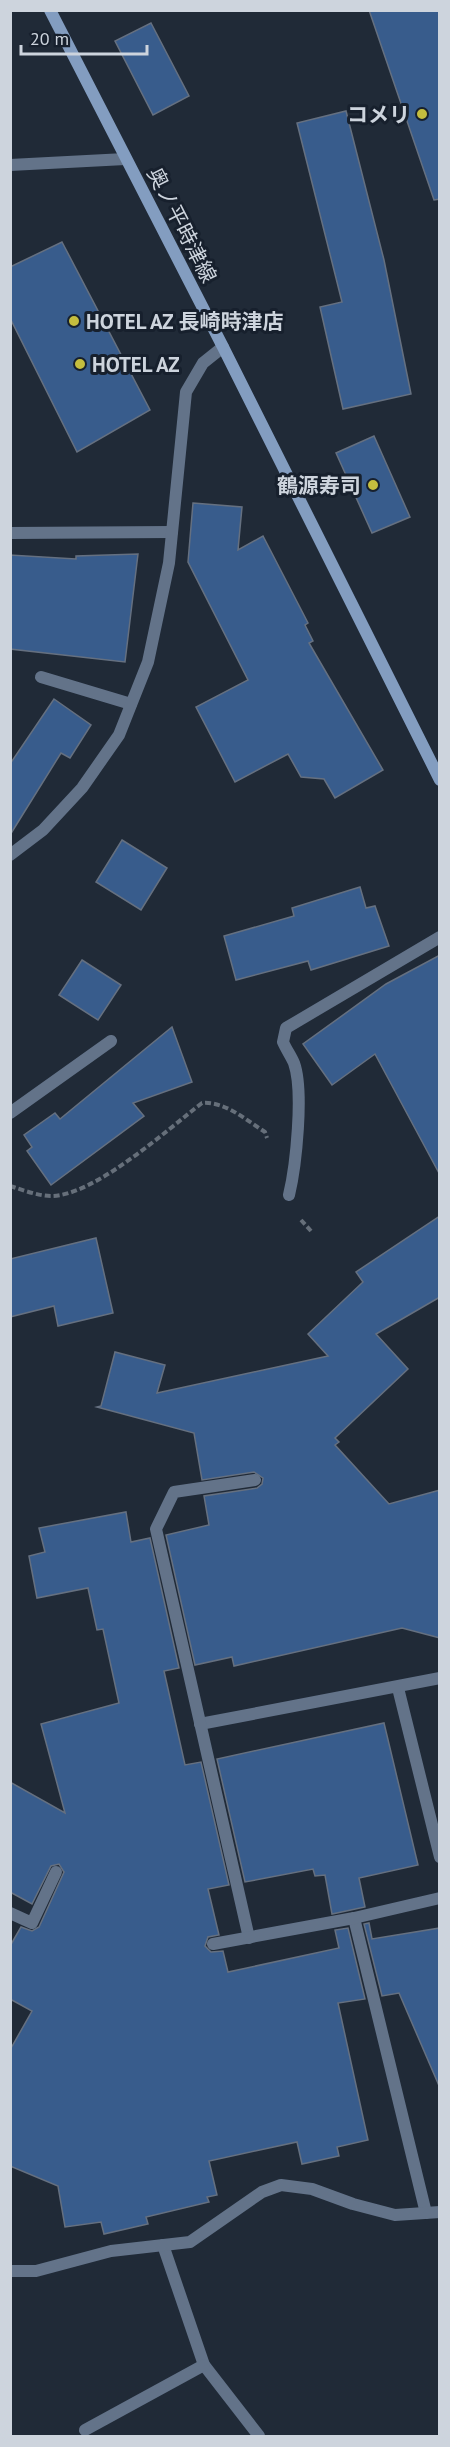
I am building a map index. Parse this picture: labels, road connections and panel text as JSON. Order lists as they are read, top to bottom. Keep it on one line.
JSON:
{"streets":{"main road":["奥ノ平時津線"]},"places":["コメリ","HOTEL AZ 長崎時津店","HOTEL AZ","鶴源寿司"],"scale_bar":"20 m"}
